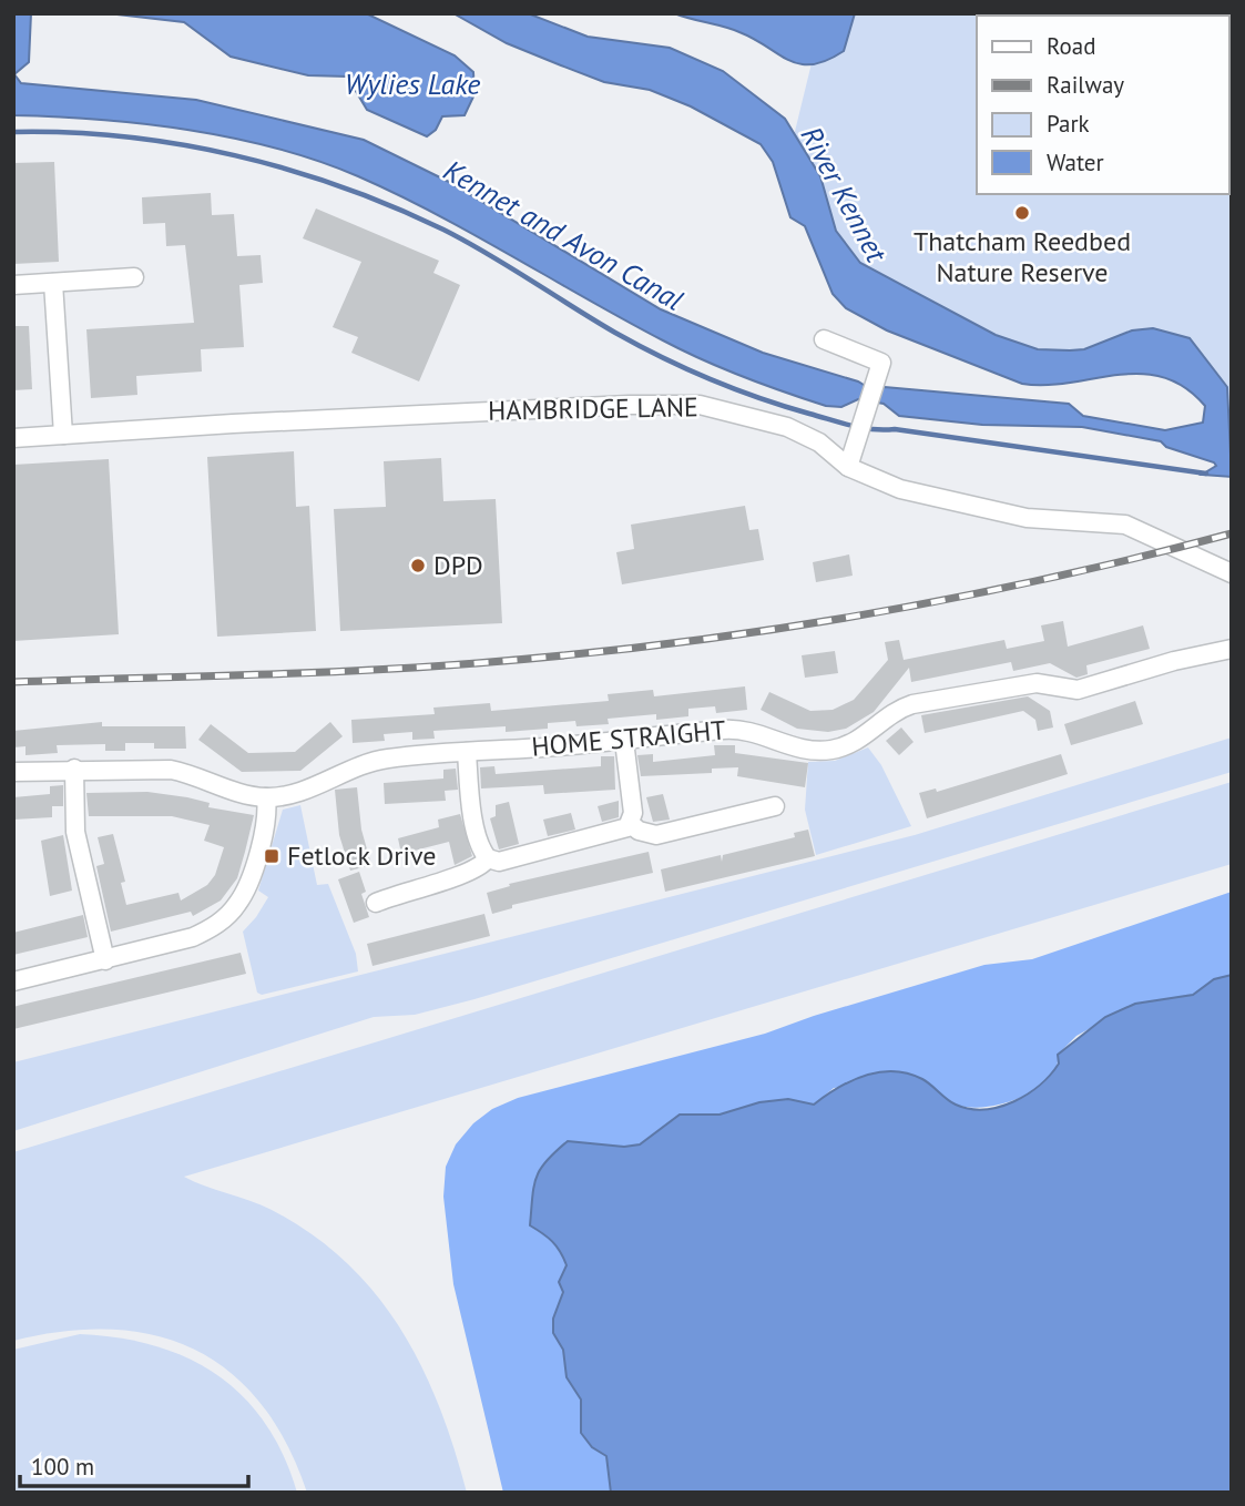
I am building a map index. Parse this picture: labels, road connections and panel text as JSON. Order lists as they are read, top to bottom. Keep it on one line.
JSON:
{"streets":{"street":["HAMBRIDGE LANE","HOME STRAIGHT"]},"water":["Wylies Lake","River Kennet","Kennet and Avon Canal"],"places":{"other":["Thatcham Reedbed Nature Reserve","DPD"],"transit":["Fetlock Drive"]},"legend":["Road","Railway","Park","Water"],"scale_bar":"100 m"}
